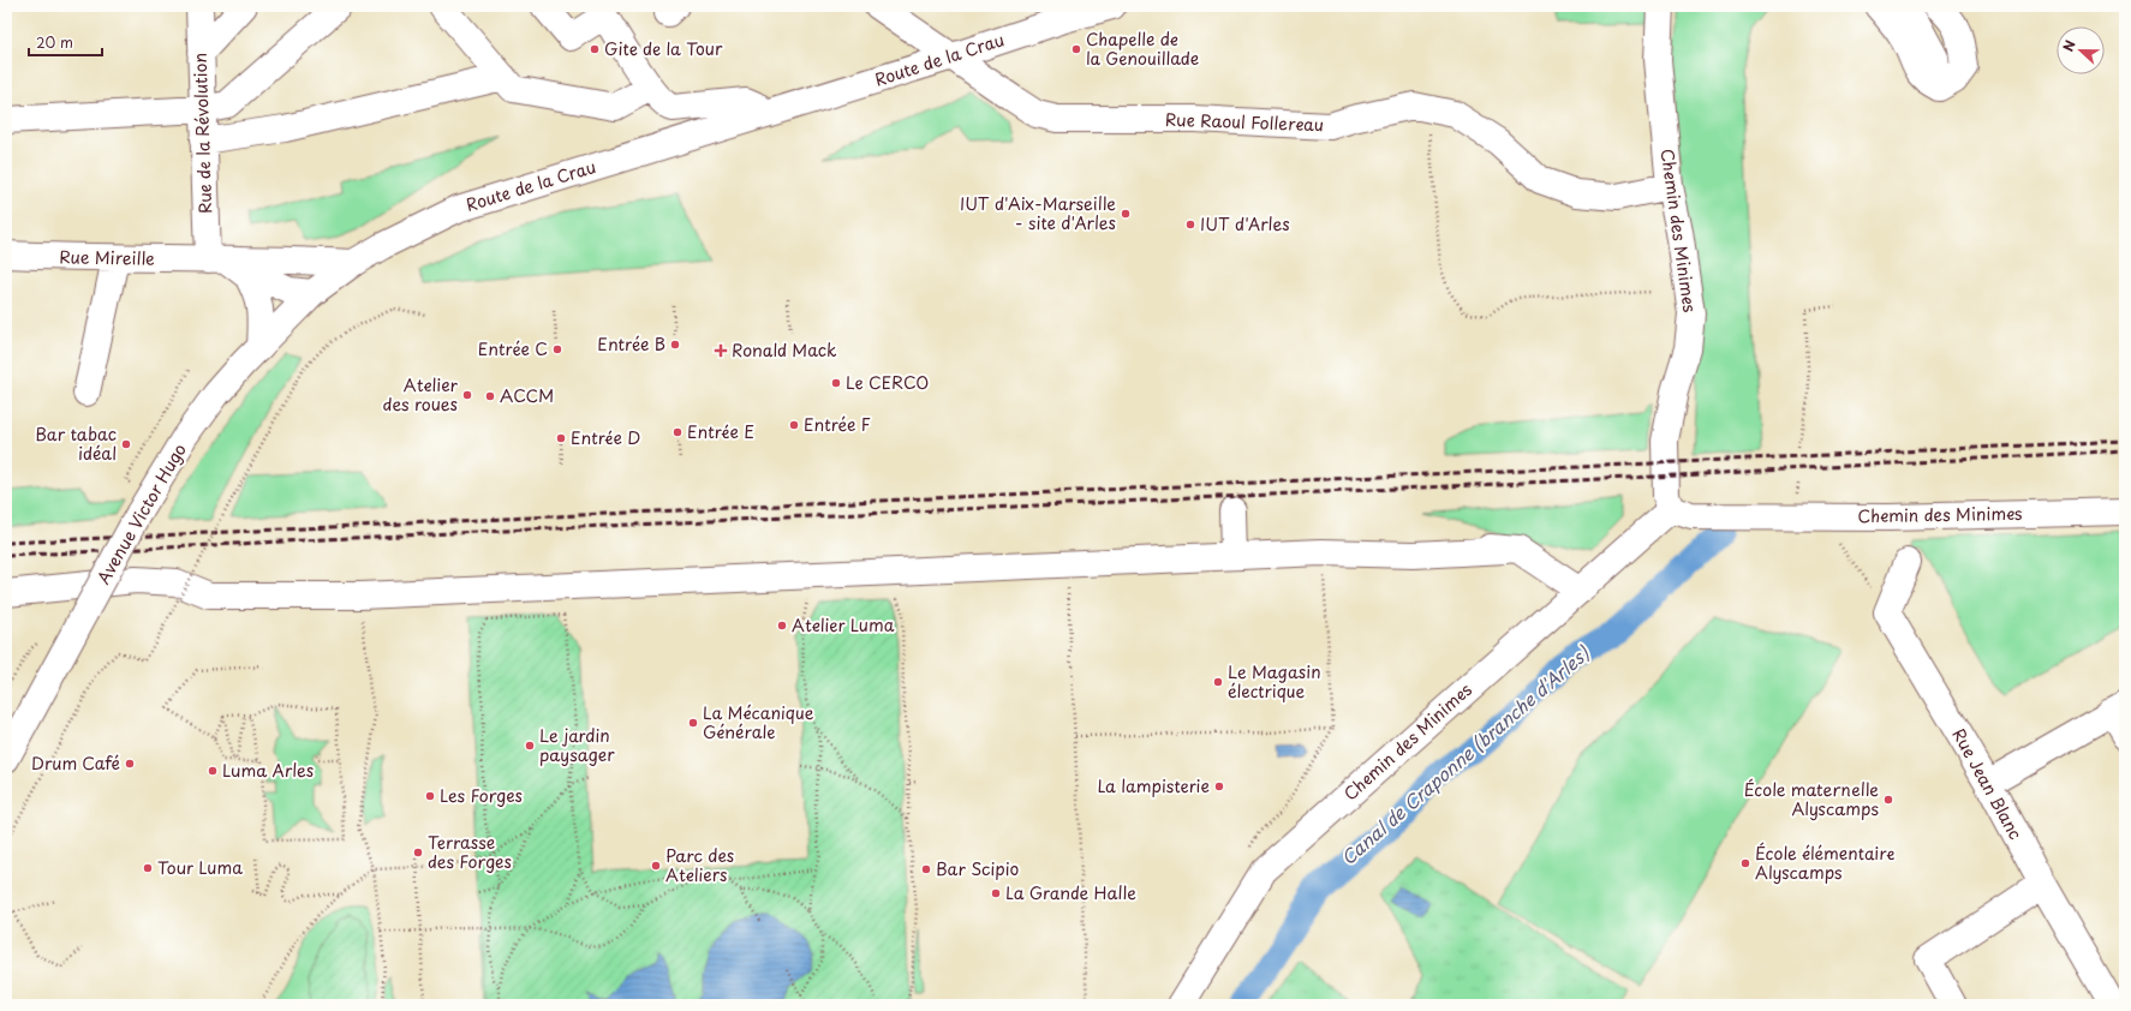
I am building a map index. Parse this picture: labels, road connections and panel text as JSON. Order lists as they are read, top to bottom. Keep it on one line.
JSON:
{"streets":{"street":["Route de la Crau","Rue Raoul Follereau","Rue de la Révolution","Chemin des Minimes","Rue Mireille","Avenue Victor Hugo","Rue Jean Blanc"]},"crossings":[["Route de la Crau","Rue Raoul Follereau"],["Route de la Crau","Rue Mireille"],["Route de la Crau","Avenue Victor Hugo"],["Rue Raoul Follereau","Chemin des Minimes"],["Rue de la Révolution","Rue Mireille"]],"water":["Canal de Craponne (branche d'Arles)"],"places":{"other":["Gite de la Tour","Chapelle de la Genouillade","IUT d'Aix-Marseille - site d'Arles","IUT d'Arles","Entrée B","Entrée C","Le CERCO","Atelier des roues","ACCM","Entrée F","Entrée E","Entrée D","Bar tabac idéal","Atelier Luma","Le Magasin électrique","La Mécanique Générale","Le jardin paysager","Drum Café","Luma Arles","La lampisterie","Les Forges","École maternelle Alyscamps","Terrasse des Forges","École élémentaire Alyscamps","Parc des Ateliers","Tour Luma","Bar Scipio","La Grande Halle"],"health":["Ronald Mack"]},"scale_bar":"20 m","north":"left"}
